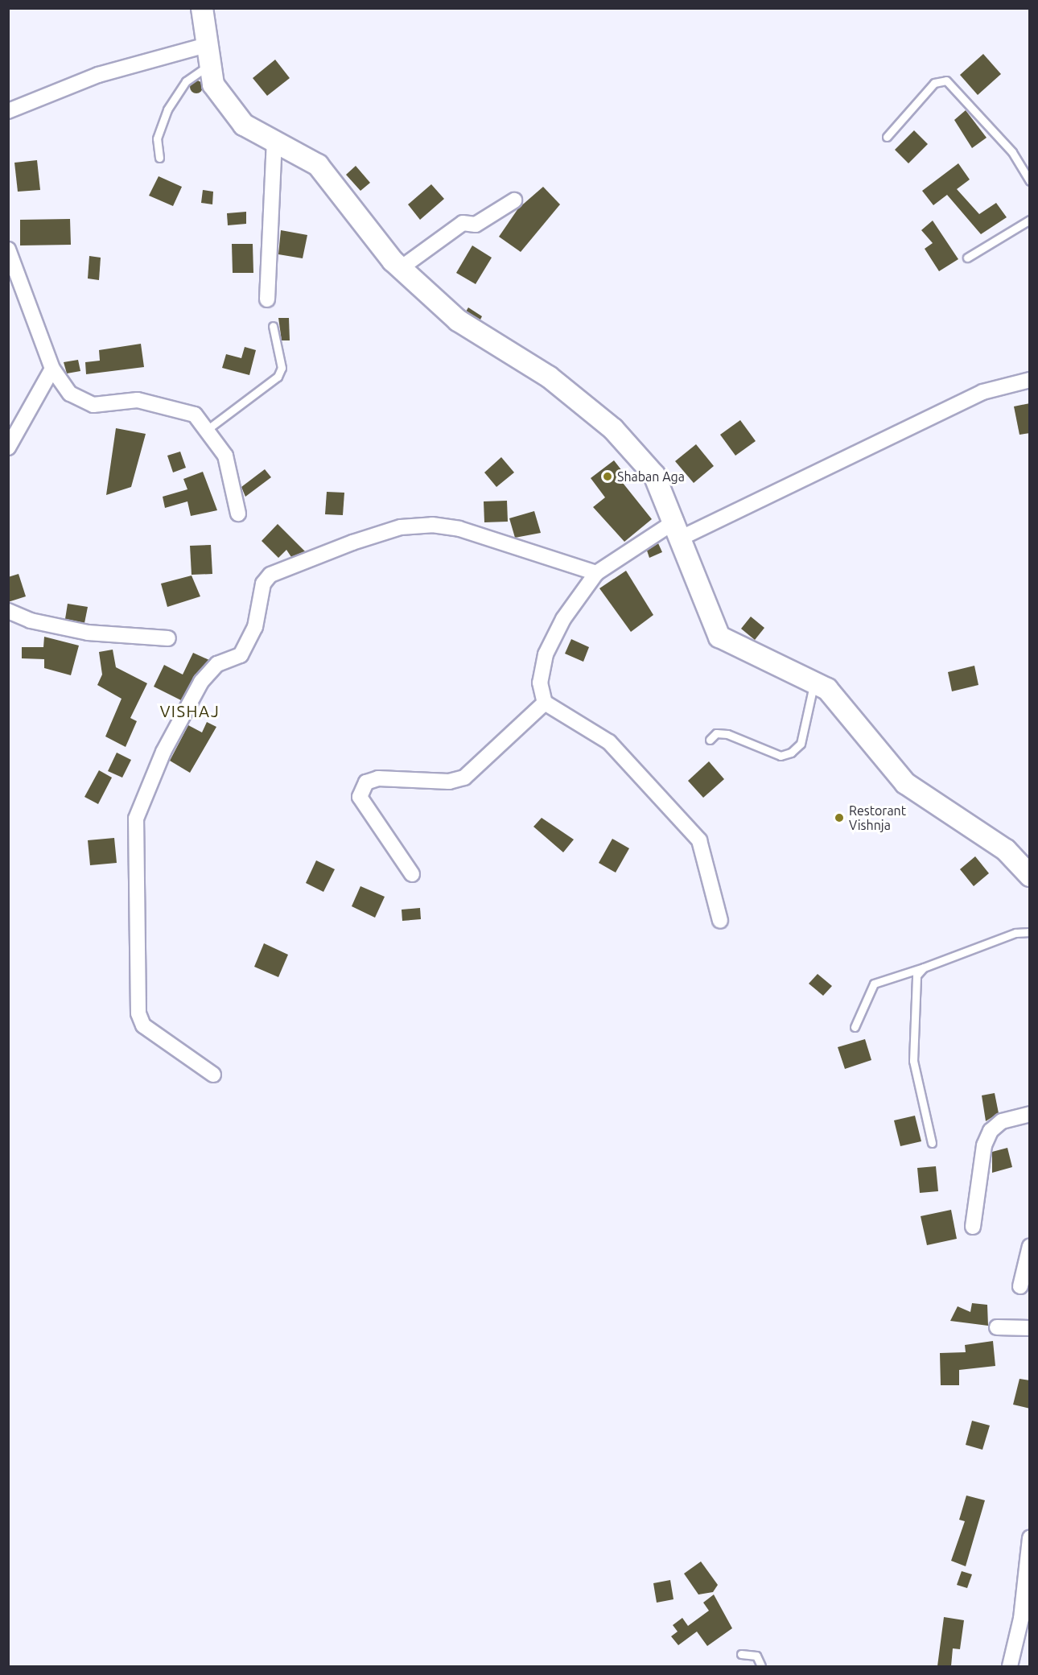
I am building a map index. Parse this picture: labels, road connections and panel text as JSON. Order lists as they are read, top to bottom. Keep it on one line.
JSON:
{"districts":["VISHAJ"],"places":["Shaban Aga","Restorant Vishnja"]}
